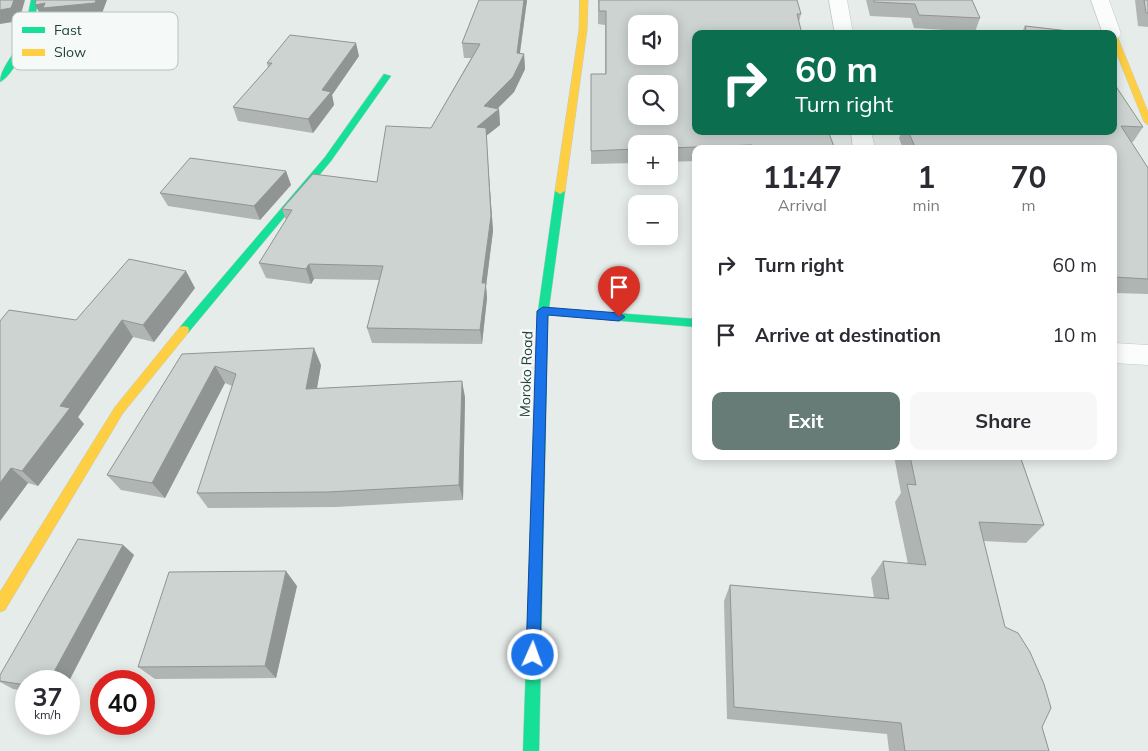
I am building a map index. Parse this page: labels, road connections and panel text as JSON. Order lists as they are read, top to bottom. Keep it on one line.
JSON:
{"streets":{"street":["Moroko Road"]},"legend":["Fast","Slow"],"page":{"map_buttons":["+","−"],"turn":["60 m","Turn right"],"eta":["11:47","Arrival","1","min","70","m"],"list":[{"name":"Turn right","value":"60 m"},{"name":"Arrive at destination","value":"10 m"}],"buttons":["Exit","Share"],"speed":"37 km/h","limit":"40"}}
